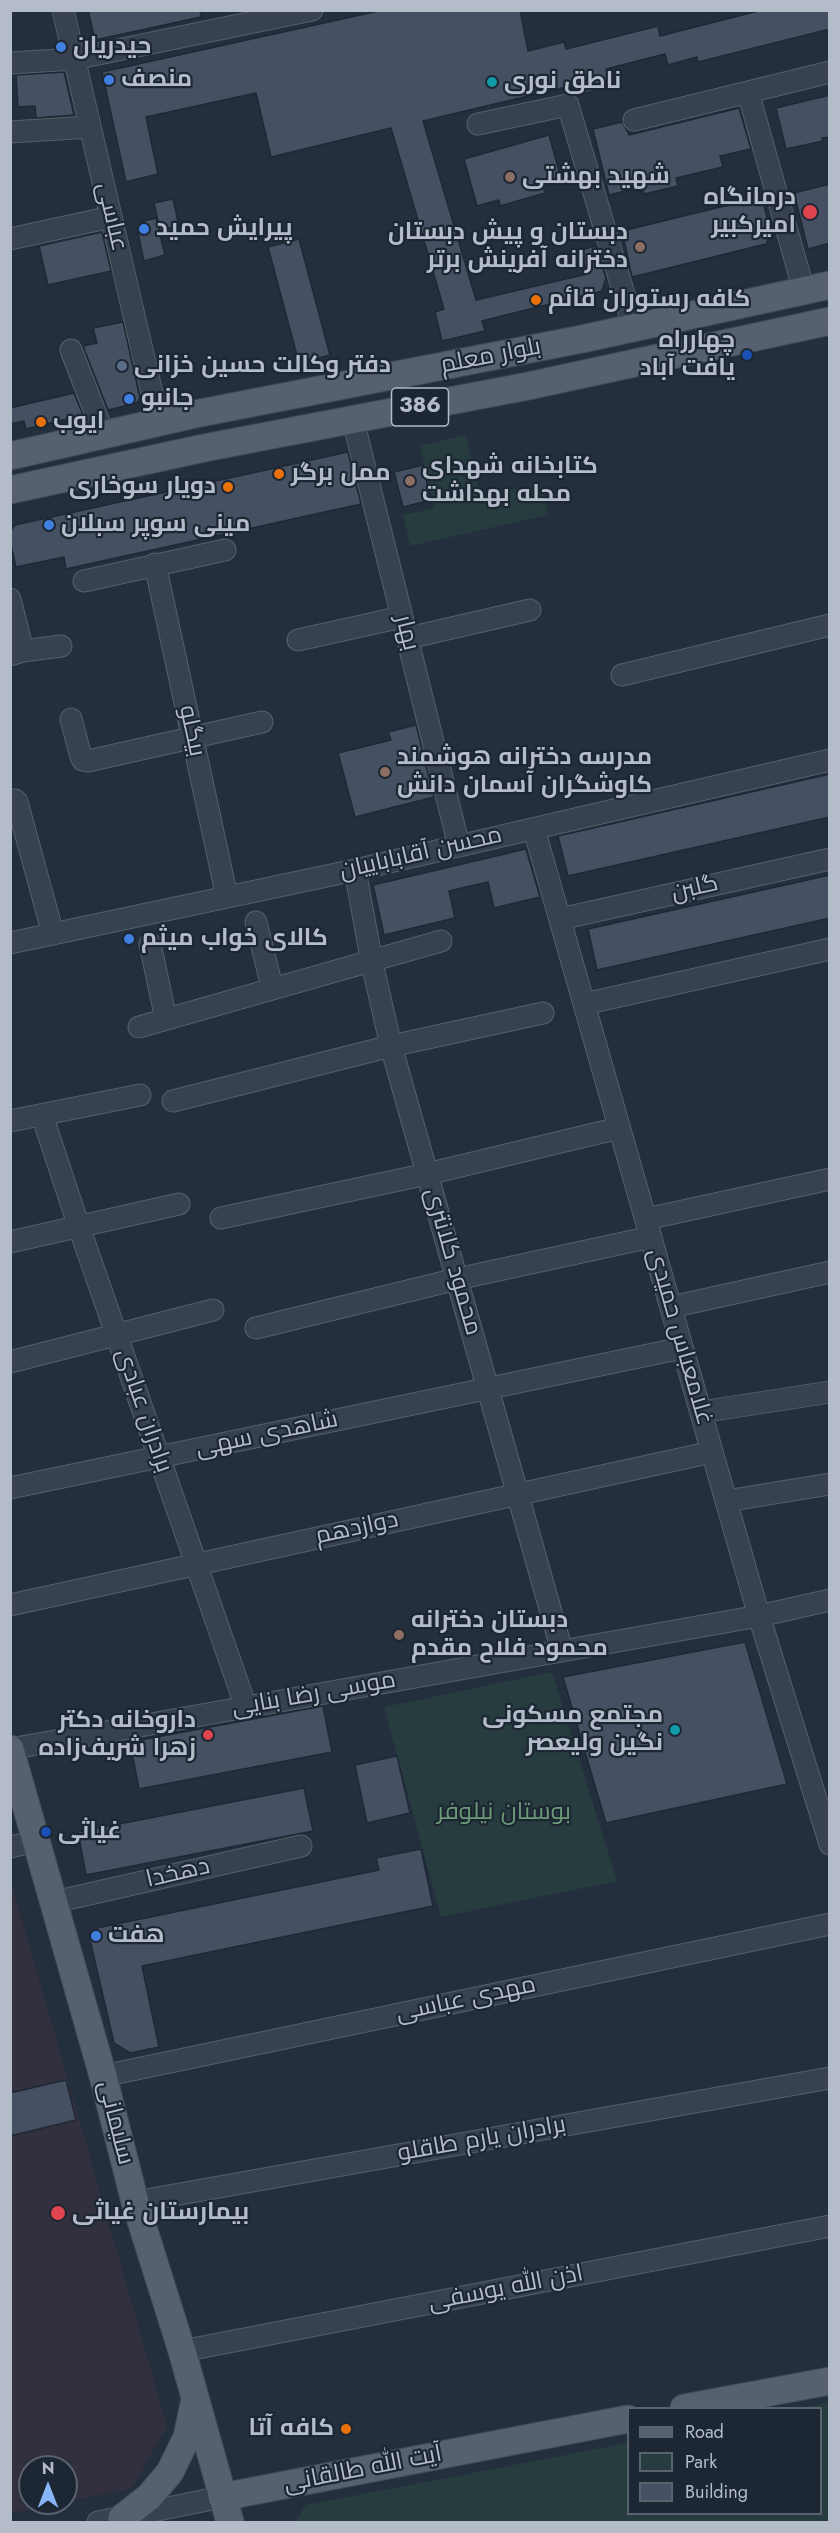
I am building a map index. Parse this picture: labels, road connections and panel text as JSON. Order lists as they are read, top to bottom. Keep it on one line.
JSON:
{"streets":{"main road":["بلوار معلم","386","سلیمانی","آیت الله طالقانی"],"street":["عباسی","بهار","بیگلو","محسن آقاباباییان","گلبن","محمود کلانتری","غلامعباس حمیدی","برادران عبادی","شاهدی سهی","دوازدهم","موسی رضا بنایی","دهخدا","مهدی عباسی","برادران یارم طاقلو","اذن الله یوسفی"]},"crossings":[["عباسی","بلوار معلم"],["بلوار معلم","بهار"],["بهار","محسن آقاباباییان"],["بیگلو","محسن آقاباباییان"],["محسن آقاباباییان","محمود کلانتری"],["محسن آقاباباییان","غلامعباس حمیدی"],["گلبن","غلامعباس حمیدی"],["محمود کلانتری","شاهدی سهی"],["محمود کلانتری","دوازدهم"],["محمود کلانتری","موسی رضا بنایی"],["غلامعباس حمیدی","شاهدی سهی"],["غلامعباس حمیدی","دوازدهم"],["غلامعباس حمیدی","موسی رضا بنایی"],["برادران عبادی","شاهدی سهی"],["برادران عبادی","دوازدهم"],["برادران عبادی","موسی رضا بنایی"],["موسی رضا بنایی","سلیمانی"],["دهخدا","سلیمانی"],["مهدی عباسی","سلیمانی"],["سلیمانی","برادران یارم طاقلو"],["سلیمانی","اذن الله یوسفی"],["سلیمانی","آیت الله طالقانی"]],"parks":["بوستان نیلوفر"],"places":["حیدریان","منصف","ناطق نوری","شهید بهشتی","درمانگاه امیرکبیر","پیرایش حمید","دبستان و پیش دبستان دخترانه آفرینش برتر","کافه رستوران قائم","چهارراه یافت آباد","دفتر وکالت حسین خزانی","جانبو","ایوب","ممل برگر","کتابخانه شهدای محله بهداشت","دویار سوخاری","مینی سوپر سبلان","مدرسه دخترانه هوشمند کاوشگران آسمان دانش","کالای خواب میثم","دبستان دخترانه محمود فلاح مقدم","مجتمع مسکونی نگین ولیعصر","داروخانه دکتر زهرا شریف‌زاده","غیاثی","هفت","بیمارستان غیاثی","کافه آتا"],"legend":["Road","Park","Building"],"north":"top"}
